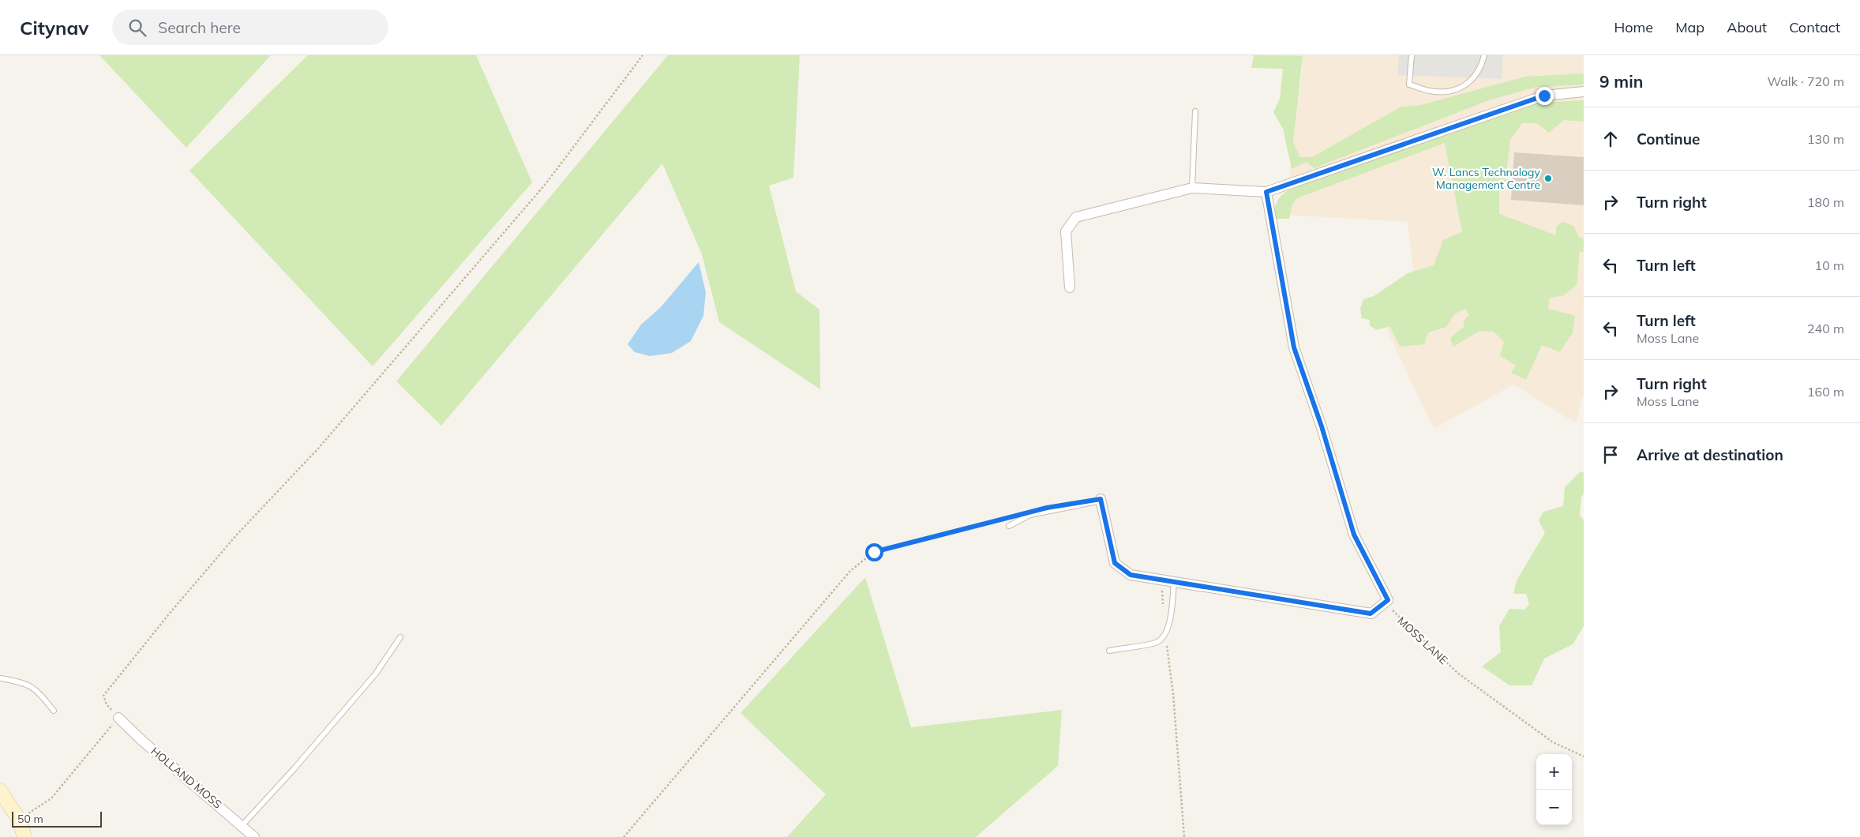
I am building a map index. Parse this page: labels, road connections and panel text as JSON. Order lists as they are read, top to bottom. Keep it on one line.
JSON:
{"streets":{"street":["HOLLAND MOSS"],"path":["MOSS LANE"]},"places":["W. Lancs Technology Management Centre"],"scale_bar":"50 m","page":{"header":"Citynav","search":"Search here","nav":["Home","Map","About","Contact"],"heading":["9 min","Walk · 720 m"],"list":[["Continue","130 m"],["Turn right","180 m"],["Turn left","10 m"],["Turn left","Moss Lane","240 m"],["Turn right","Moss Lane","160 m"],"Arrive at destination"],"map_buttons":["+","−"],"scale":"50 m"}}
